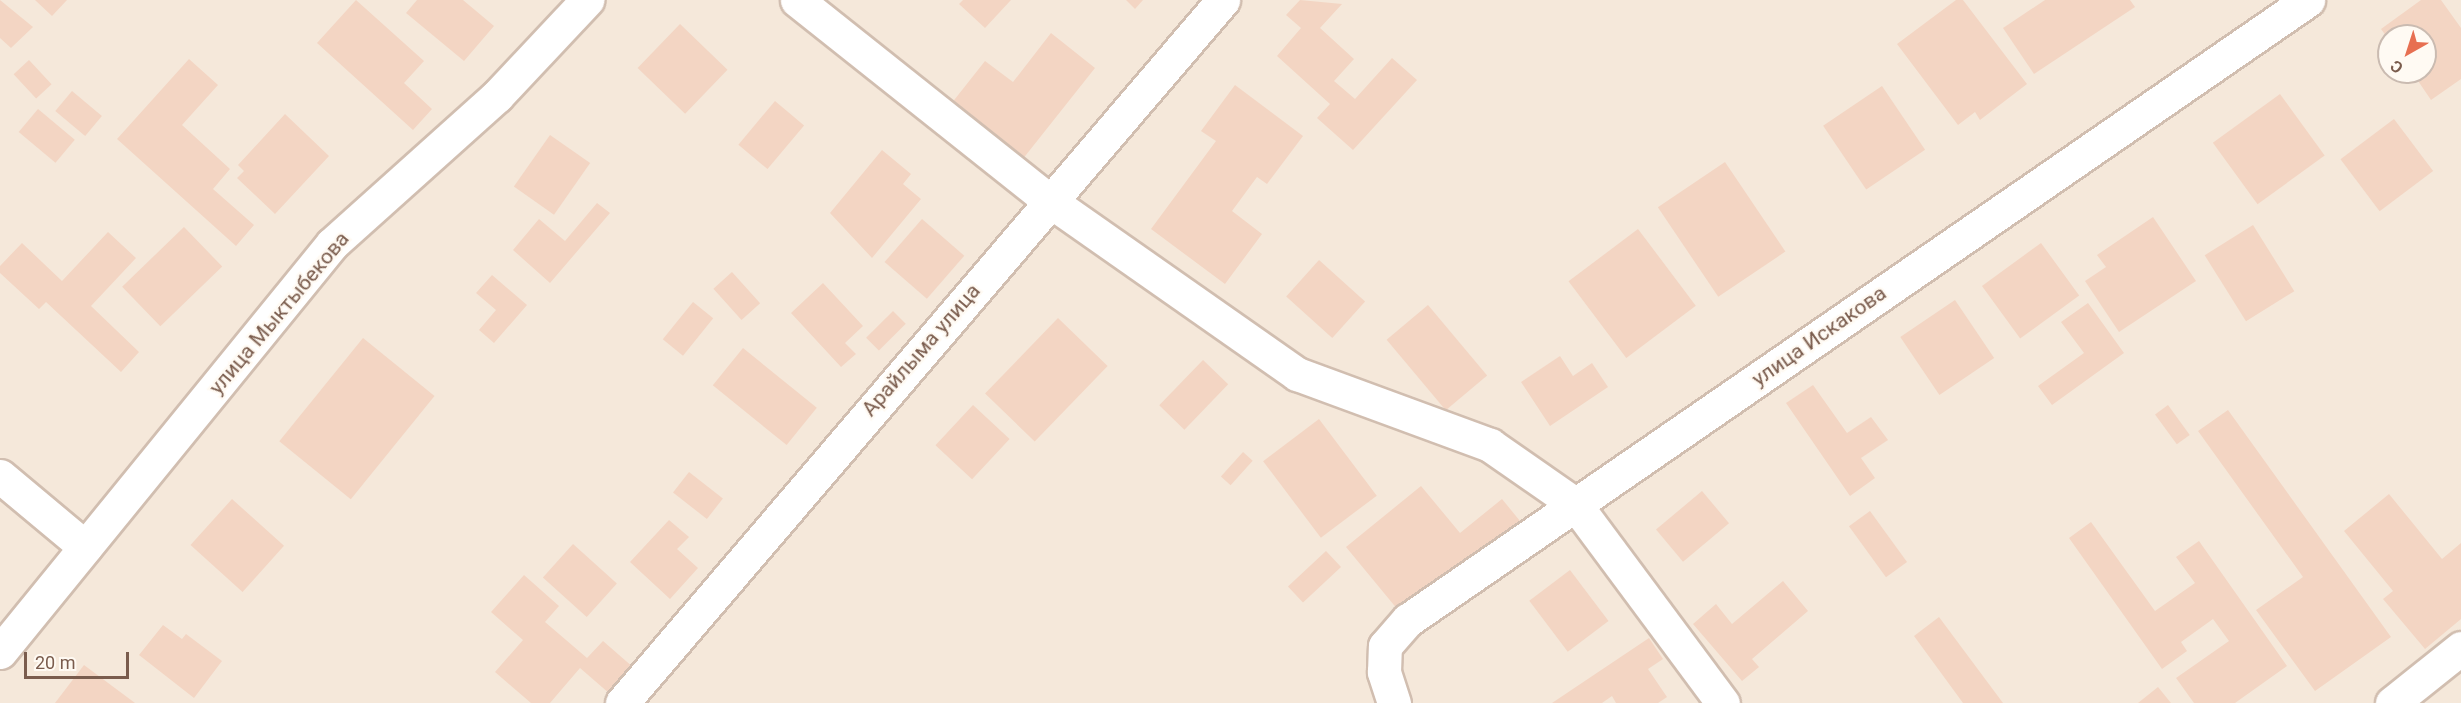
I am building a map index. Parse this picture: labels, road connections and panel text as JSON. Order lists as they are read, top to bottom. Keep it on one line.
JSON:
{"streets":{"street":["улица Мыктыбекова","улица Искакова","Арайлыма улица"]},"scale_bar":"20 m","north":"bottom left"}
